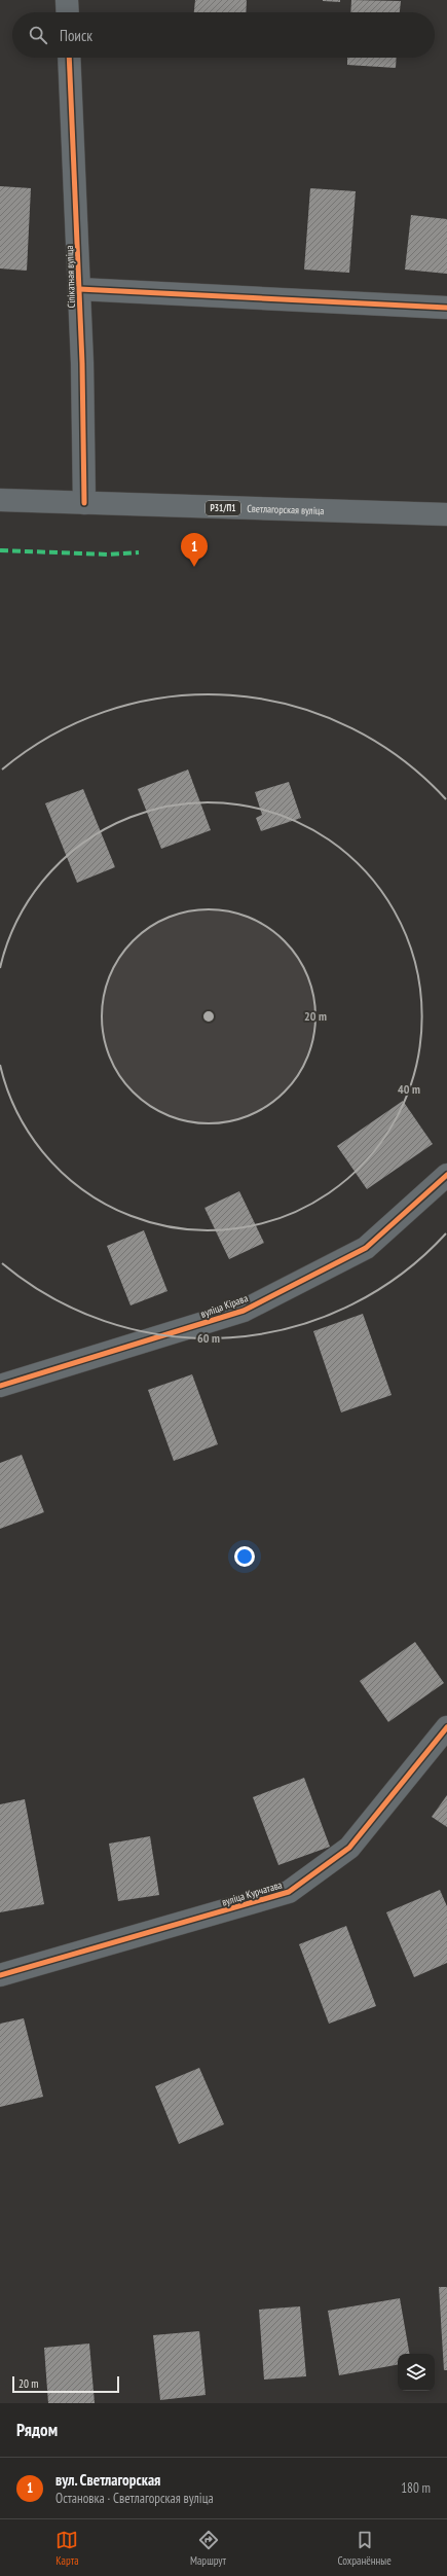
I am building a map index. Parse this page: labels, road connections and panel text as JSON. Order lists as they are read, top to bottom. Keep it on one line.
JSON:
{"streets":{"street":["Сілікатная вуліца","Р31/П1","Светлагорская вуліца","вуліца Кірава","вуліца Курчатава"]},"crossings":[["Сілікатная вуліца","Светлагорская вуліца"]],"scale_bar":"20 m","page":{"search":"Поиск","pins":"1","scale":"20 m","heading":"Рядом","list":[{"mark":"1","name":"вул. Светлагорская","note":"Остановка · Светлагорская вуліца","value":"180 m"}],"nav":["Карта","Маршрут","Сохранённые"]},"rings":["20 m","40 m","60 m"]}
